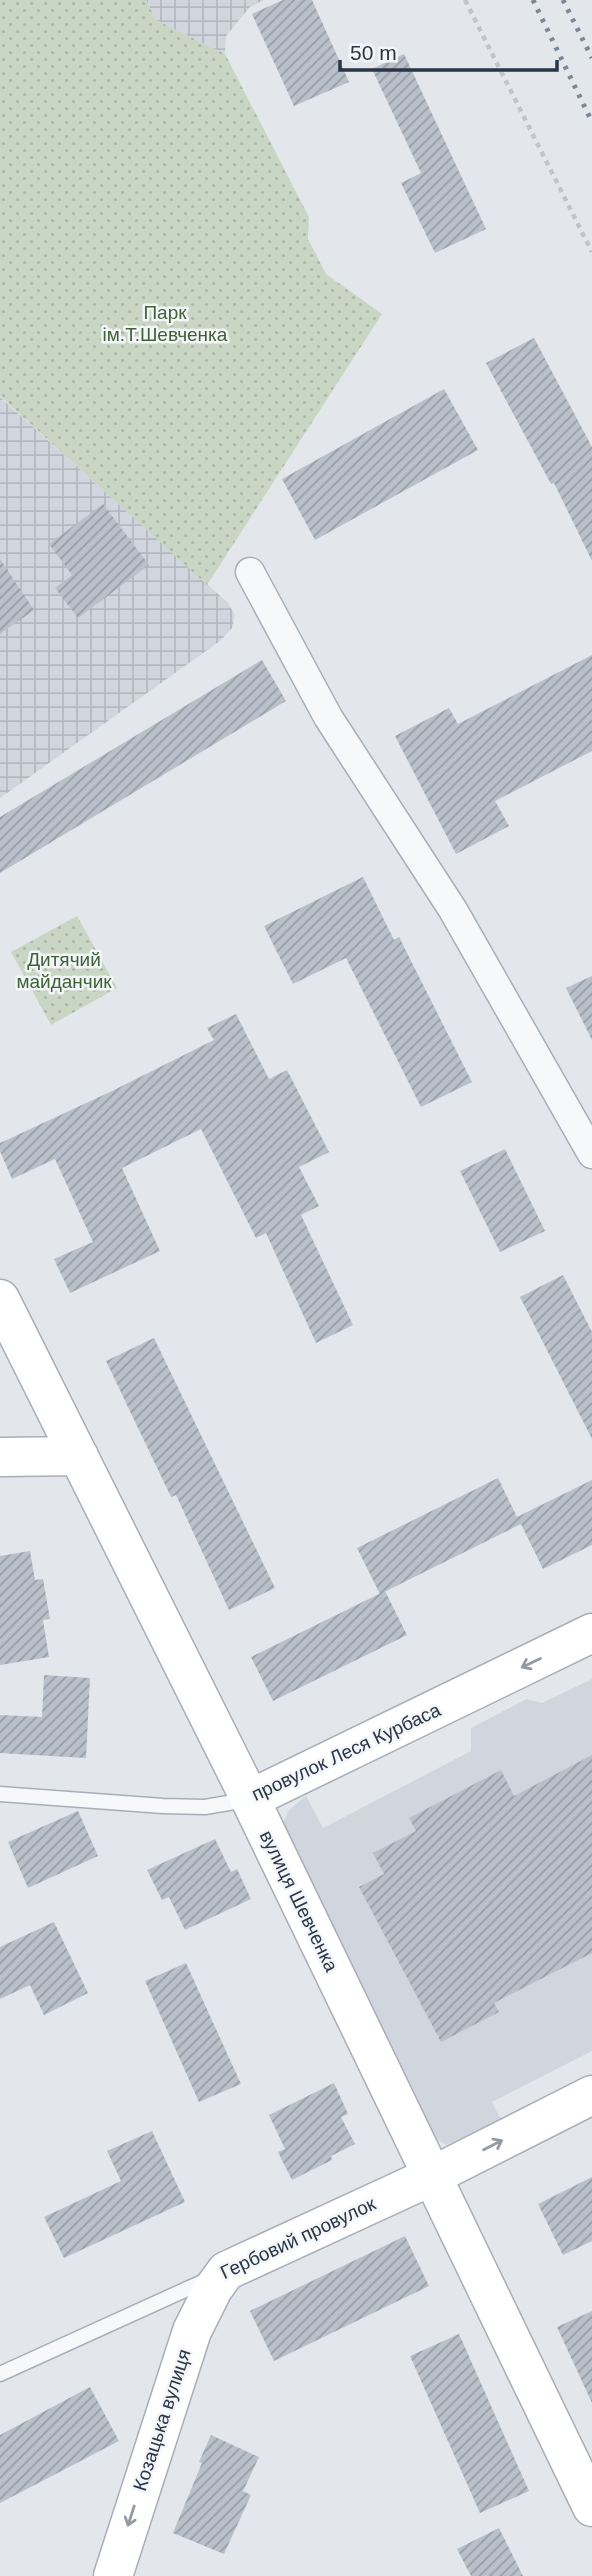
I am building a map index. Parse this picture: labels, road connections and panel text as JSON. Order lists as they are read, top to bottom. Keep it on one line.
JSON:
{"streets":{"street":["провулок Леся Курбаса","вулиця Шевченка","Гербовий провулок","Козацька вулиця"]},"crossings":[["провулок Леся Курбаса","вулиця Шевченка"],["вулиця Шевченка","Гербовий провулок"],["Гербовий провулок","Козацька вулиця"]],"one_way":["провулок Леся Курбаса","Козацька вулиця"],"parks":["Парк ім.Т.Шевченка","Дитячий майданчик"],"scale_bar":"50 m"}
